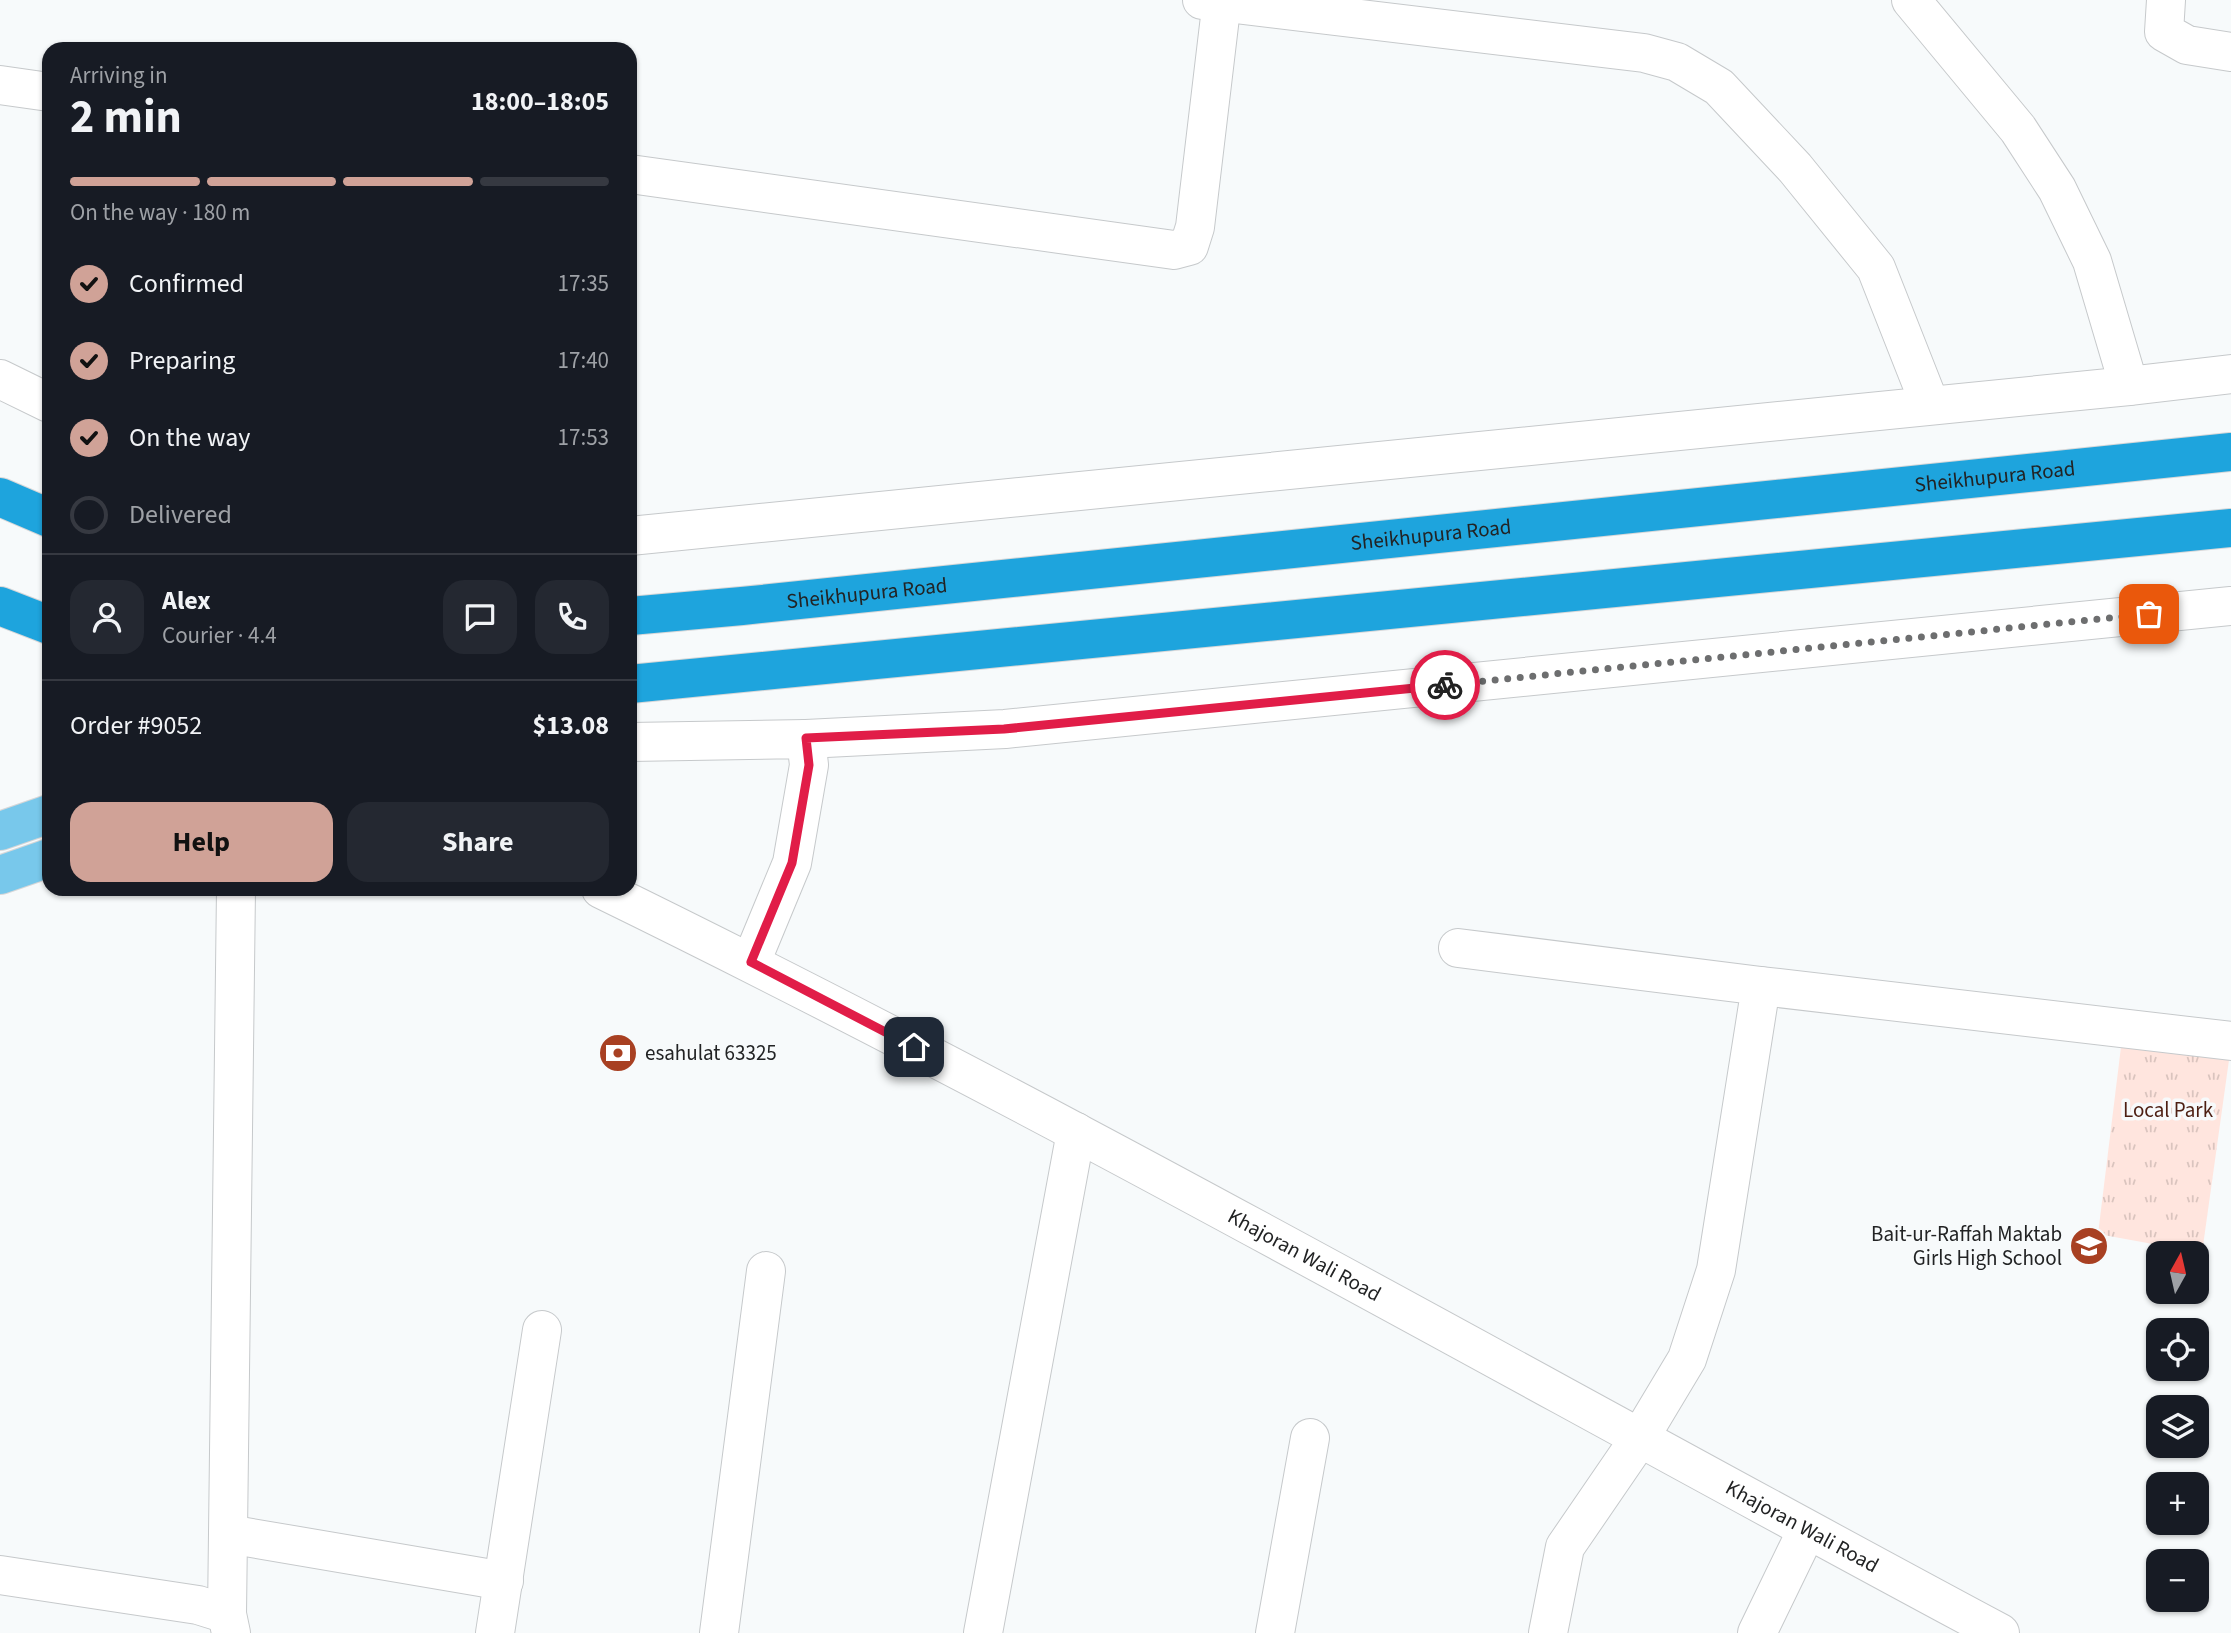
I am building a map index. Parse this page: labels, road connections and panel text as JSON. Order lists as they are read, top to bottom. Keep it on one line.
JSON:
{"streets":{"highway":["Sheikhupura Road"],"street":["Khajoran Wali Road"]},"parks":["Local Park"],"places":{"bank":["esahulat 63325"],"school or university":["Bait-ur-Raffah Maktab Girls High School"]},"north":"top","page":{"heading":["2 min","Arriving in","18:00–18:05"],"panel":["Alex","Courier · 4.4","Order #9052","$13.08"],"bar":"On the way · 180 m","list":[["Confirmed","17:35"],["Preparing","17:40"],["On the way","17:53"],"Delivered"],"buttons":["Help","Share"],"map_buttons":["+","−"]}}
